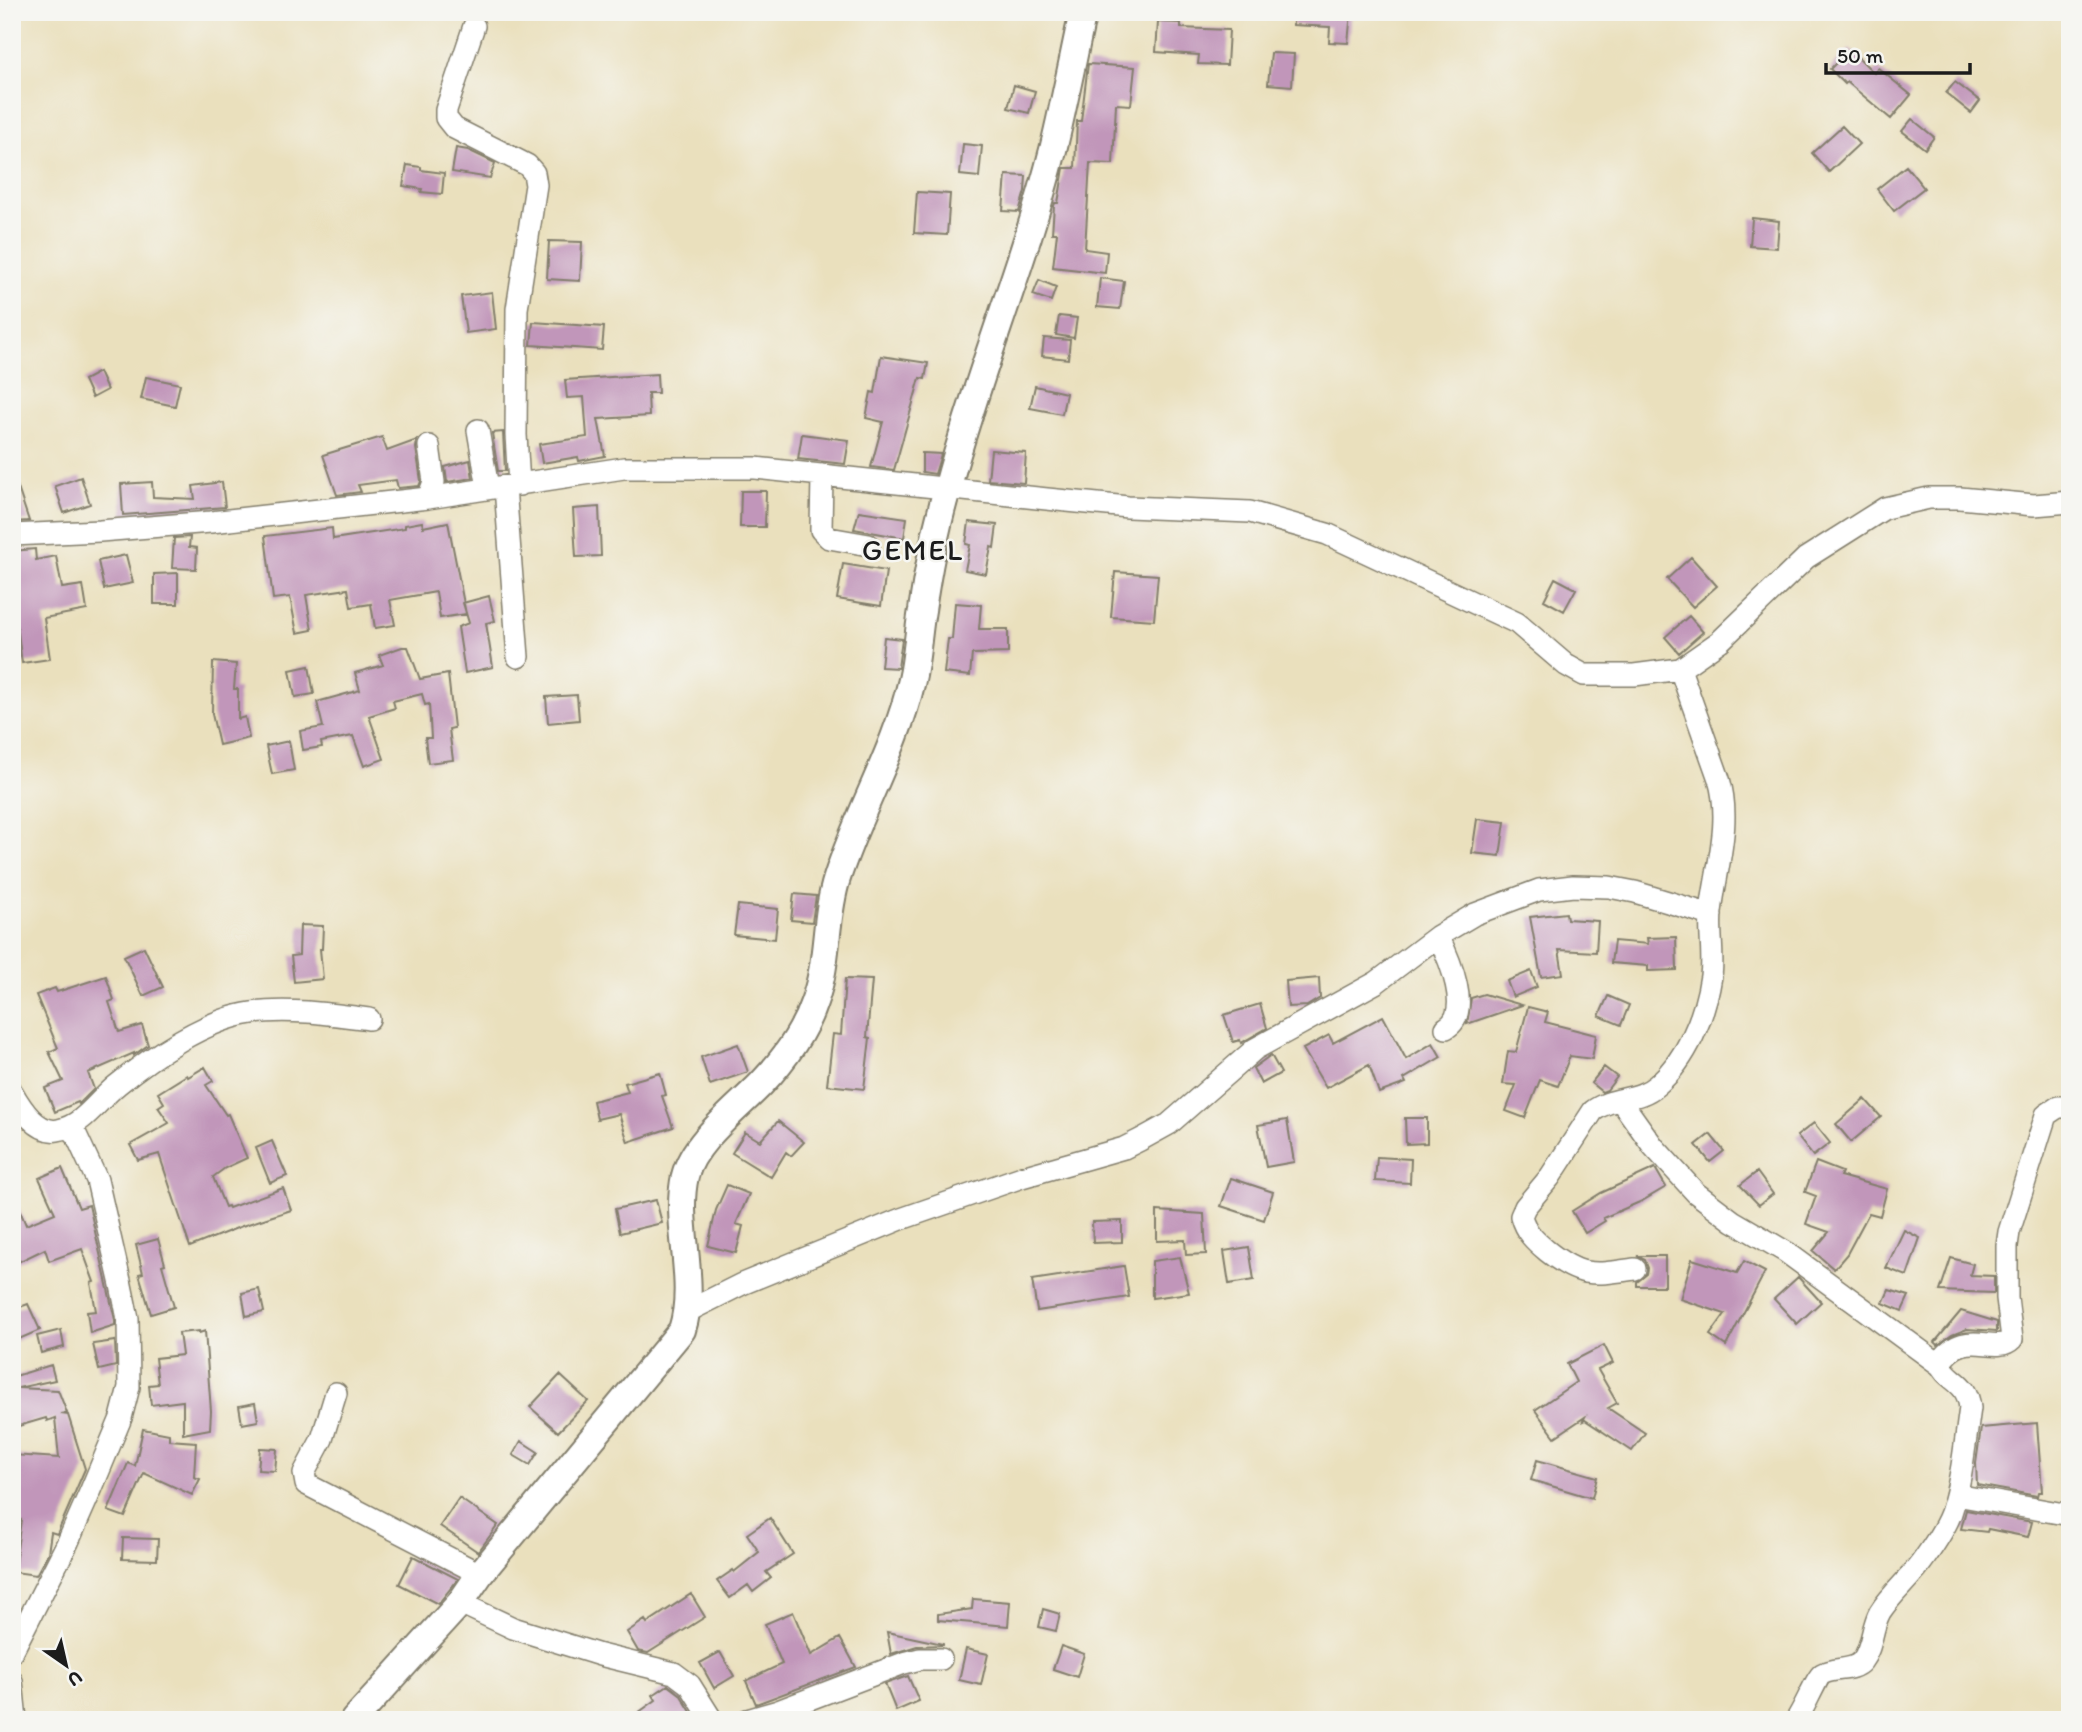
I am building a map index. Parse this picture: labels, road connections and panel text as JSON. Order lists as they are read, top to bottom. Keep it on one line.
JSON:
{"districts":["GEMEL"],"scale_bar":"50 m","north":"bottom right"}
